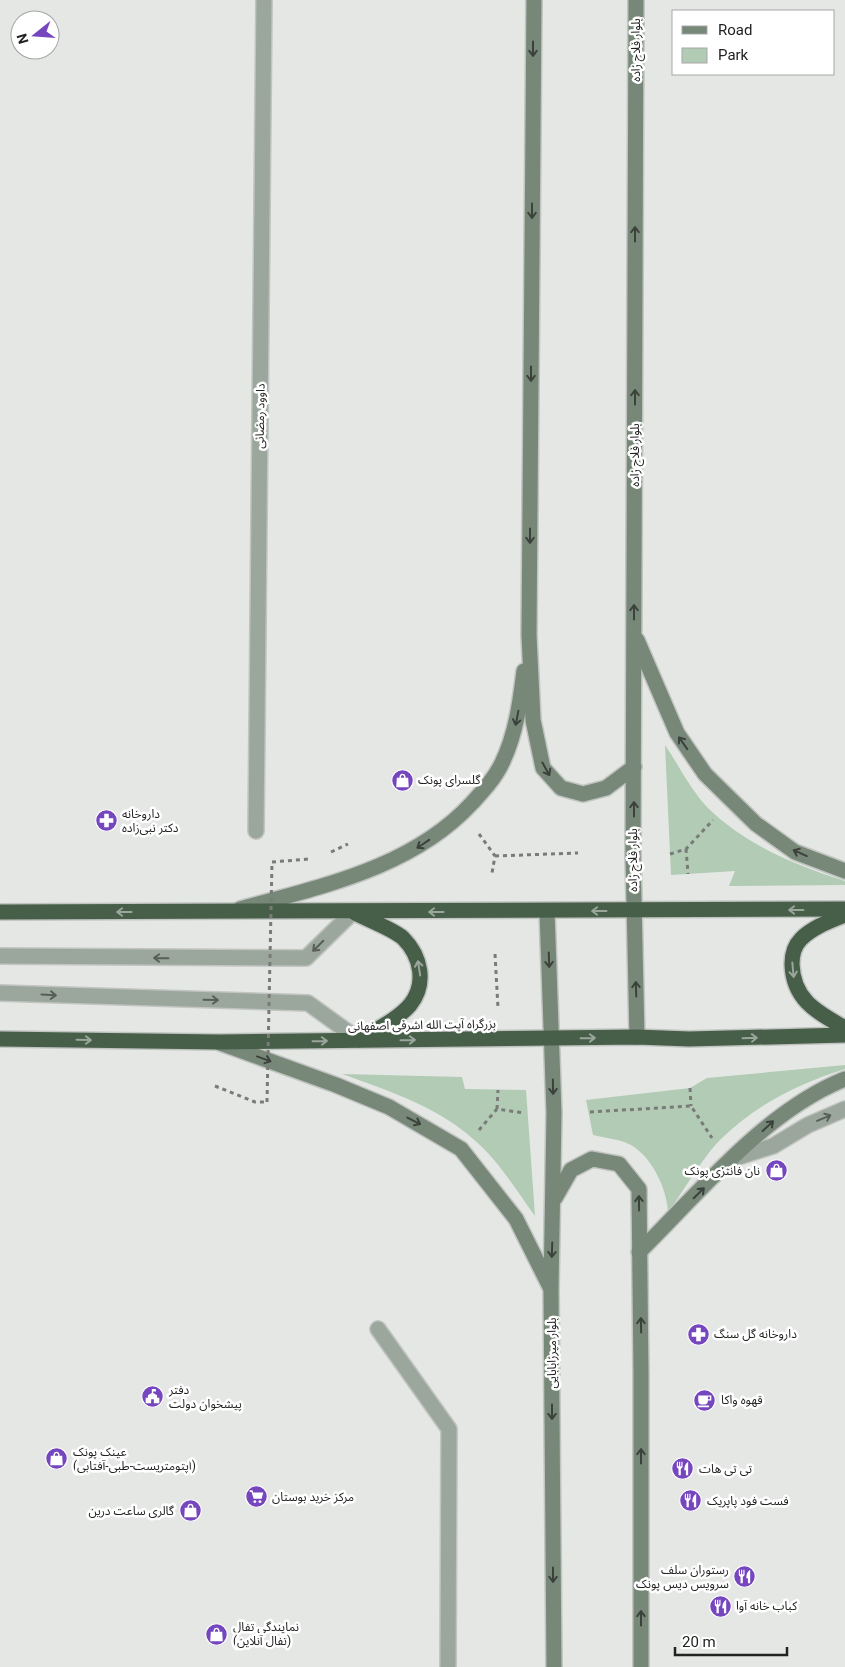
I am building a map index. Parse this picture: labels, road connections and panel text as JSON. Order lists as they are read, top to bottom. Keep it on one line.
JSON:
{"streets":{"highway":["بزرگراه آیت الله اشرفی اصفهانی"],"main road":["بلوار فلاح زاده","بلوار میرزابابایی"],"street":["داوود رمضانی"]},"crossings":[["بلوار فلاح زاده","بزرگراه آیت الله اشرفی اصفهانی"],["بزرگراه آیت الله اشرفی اصفهانی","بلوار میرزابابایی"]],"places":{"shop":["گلسرای پونک","نان فانتزی پونک","عینک پونک (اپتومتریست-طبی-آفتابی)","گالری ساعت درین","نمایندگی تفال (تفال آنلاین)"],"pharmacy":["داروخانه دکتر نبی‌زاده","داروخانه گل سنگ"],"public building":["دفتر پیشخوان دولت"],"cafe":["قهوه واکا"],"restaurant":["تی تی هات","فست فود پاپریک","رستوران سلف سرویس دیس پونک","کباب خانه آوا"],"supermarket":["مرکز خرید بوستان"]},"legend":["Road","Park"],"scale_bar":"20 m","north":"left"}
